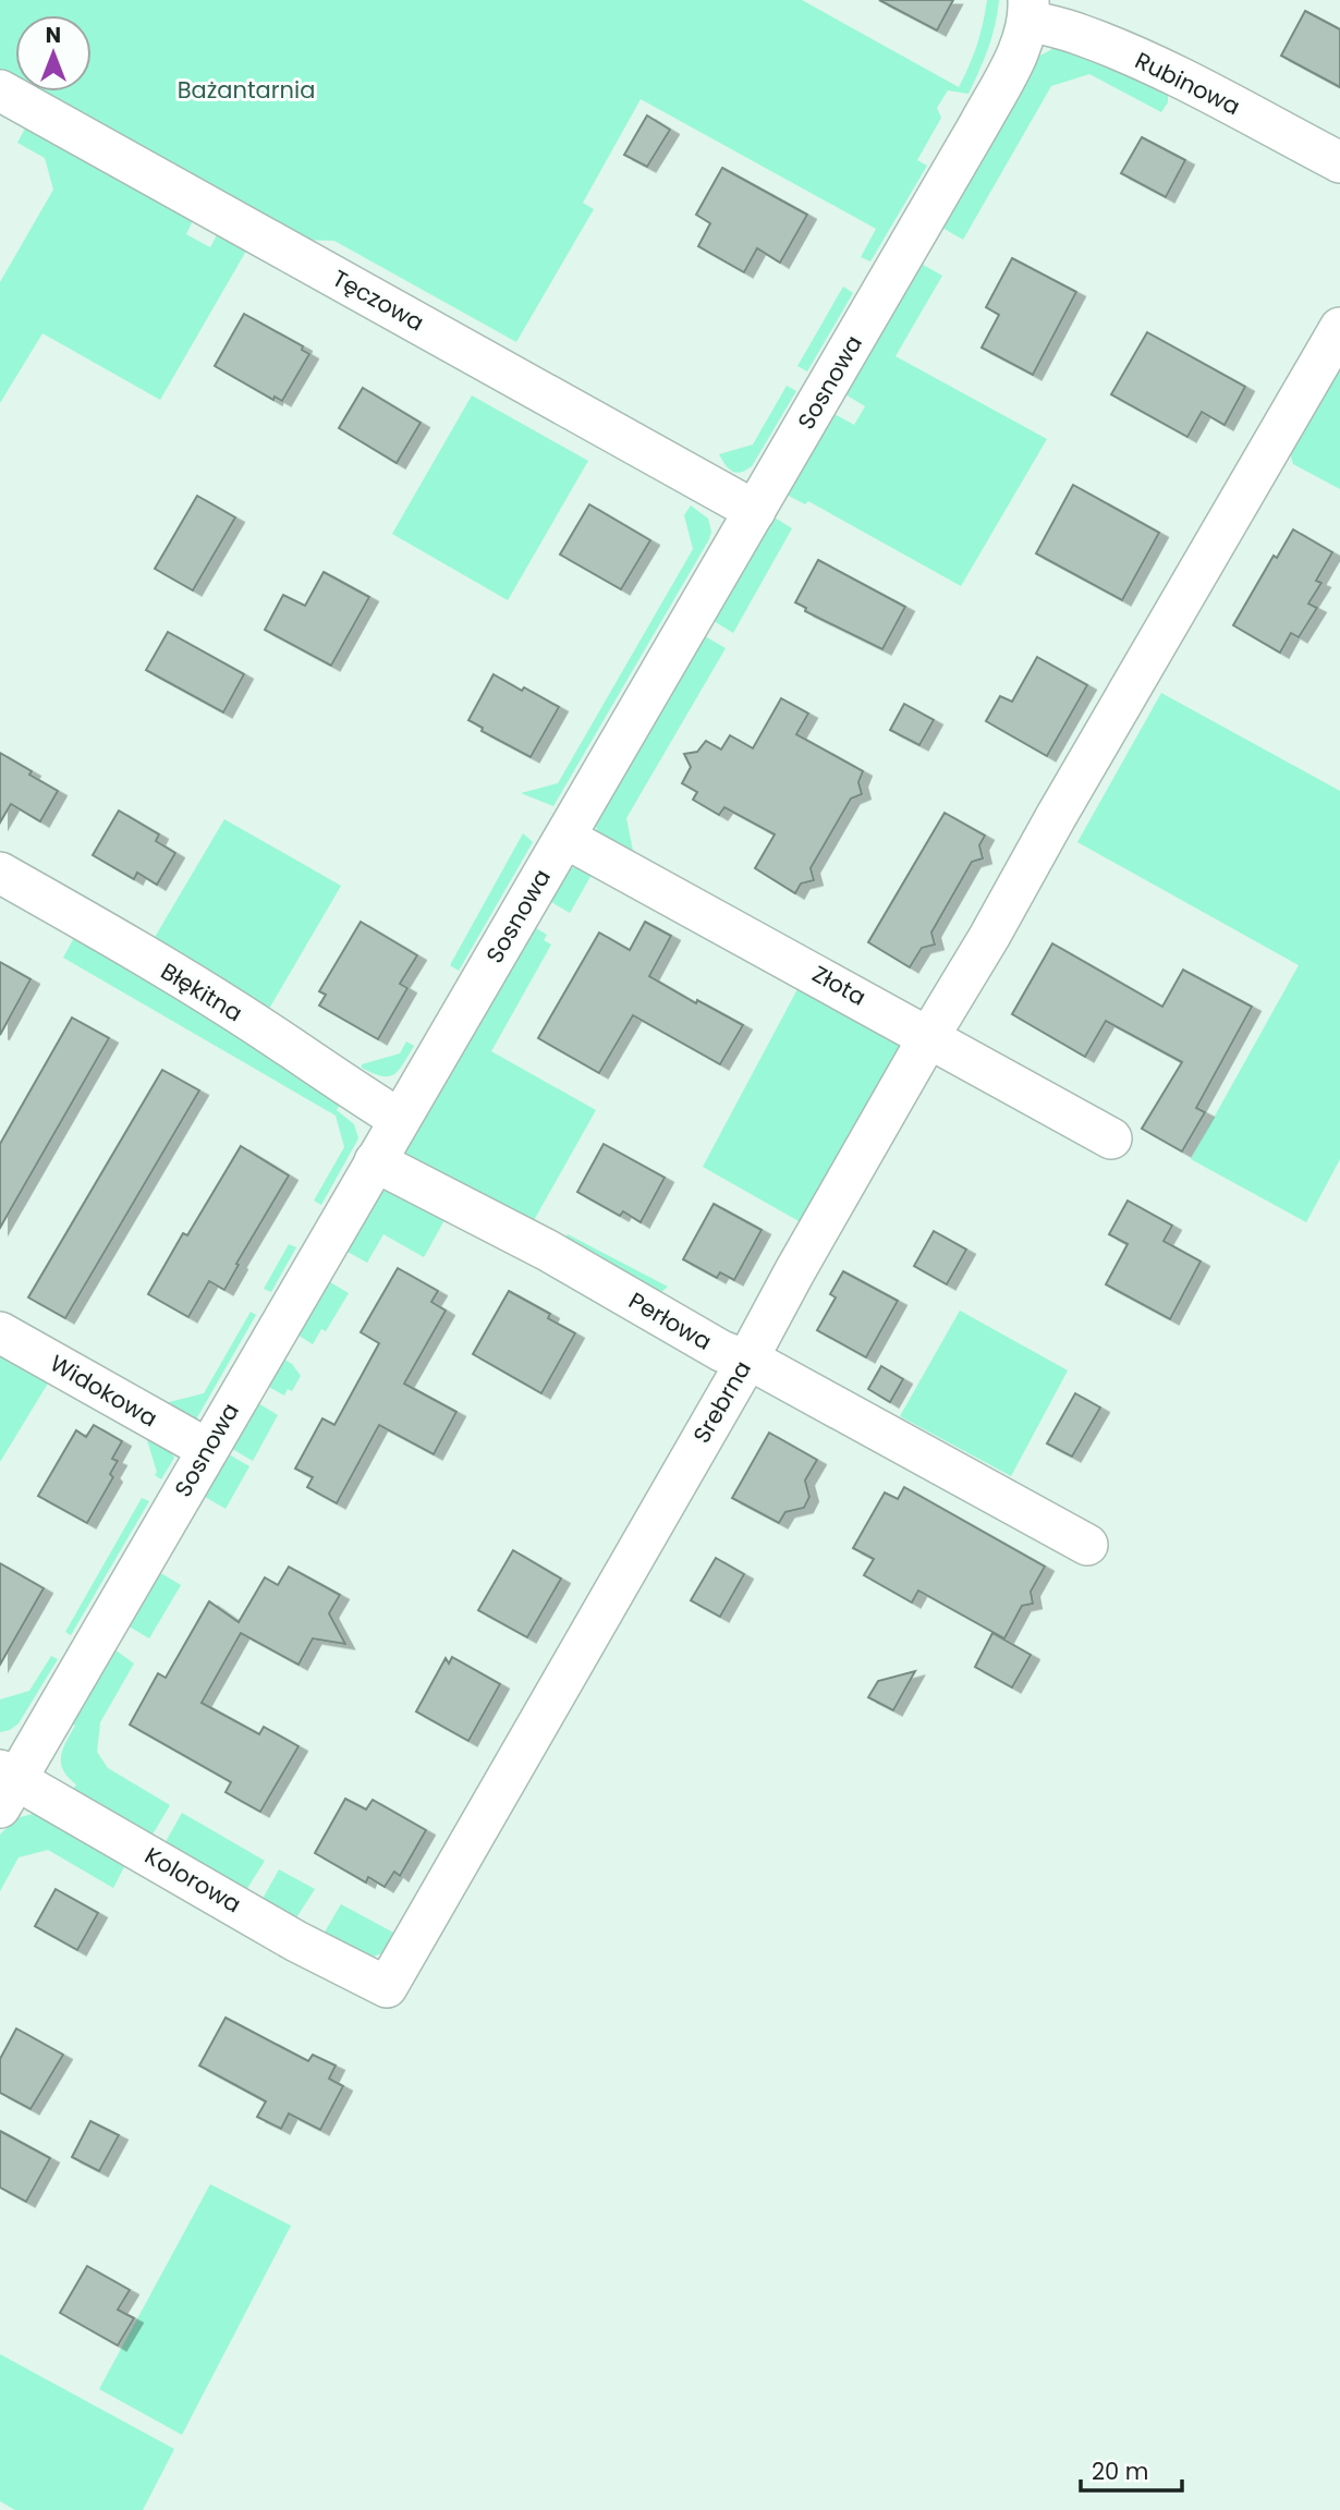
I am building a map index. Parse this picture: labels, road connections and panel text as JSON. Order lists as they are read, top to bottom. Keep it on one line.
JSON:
{"streets":{"street":["Rubinowa","Tęczowa","Sosnowa","Złota","Błękitna","Perłowa","Widokowa","Srebrna","Kolorowa"]},"crossings":[["Rubinowa","Sosnowa"],["Tęczowa","Sosnowa"],["Sosnowa","Złota"],["Sosnowa","Błękitna"],["Sosnowa","Perłowa"],["Sosnowa","Widokowa"],["Sosnowa","Kolorowa"],["Złota","Srebrna"],["Perłowa","Srebrna"],["Srebrna","Kolorowa"]],"parks":["Bażantarnia"],"scale_bar":"20 m","north":"top"}
